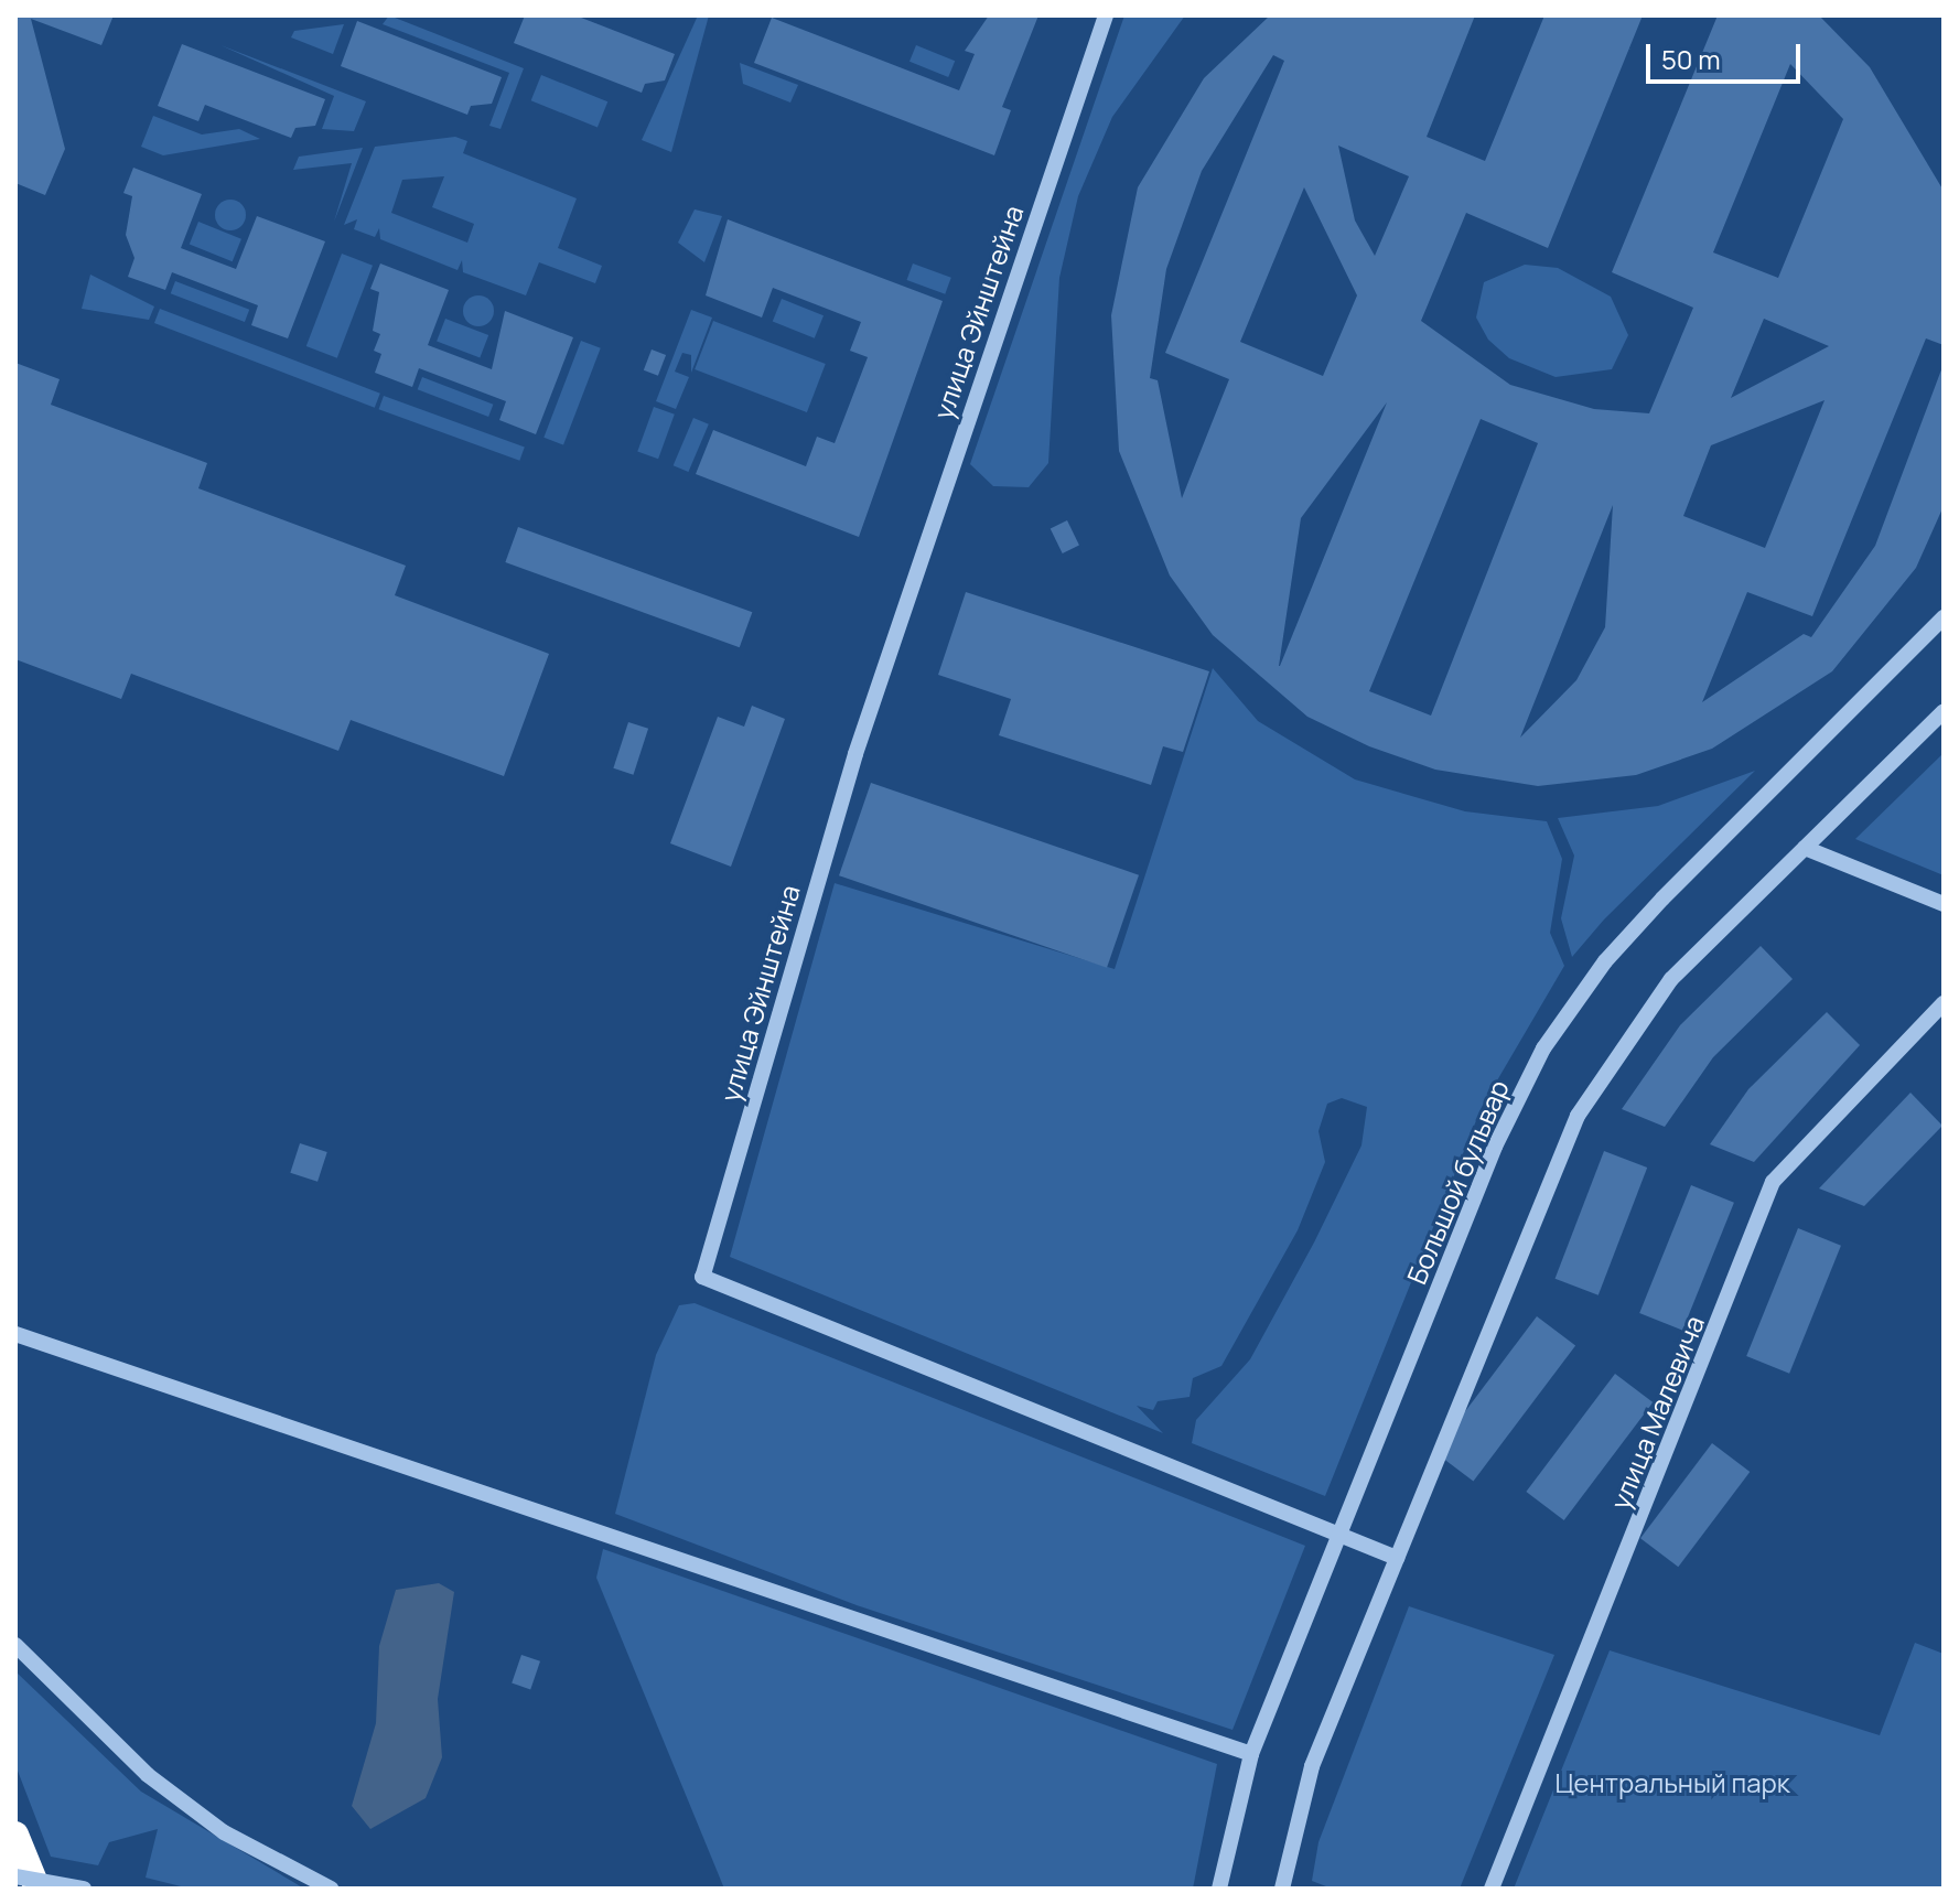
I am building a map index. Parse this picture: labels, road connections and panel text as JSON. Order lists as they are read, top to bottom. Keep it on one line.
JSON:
{"streets":{"street":["улица Эйнштейна","Большой бульвар","улица Малевича"]},"crossings":[["улица Эйнштейна","Большой бульвар"]],"parks":["Центральный парк"],"scale_bar":"50 m"}
